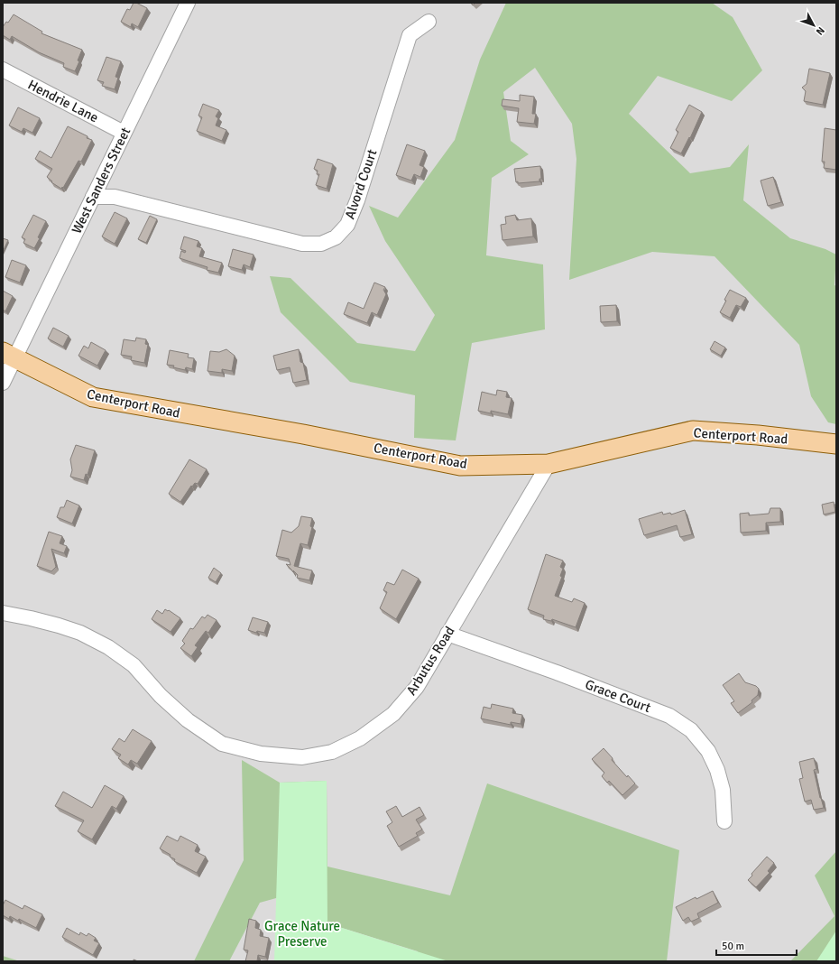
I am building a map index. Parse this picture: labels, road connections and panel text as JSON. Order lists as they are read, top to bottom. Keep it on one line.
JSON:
{"streets":{"main road":["Centerport Road"],"street":["Hendrie Lane","West Sanders Street","Alvord Court","Arbutus Road","Grace Court"]},"crossings":[["Hendrie Lane","West Sanders Street"],["West Sanders Street","Alvord Court"],["West Sanders Street","Centerport Road"],["Centerport Road","Arbutus Road"],["Arbutus Road","Grace Court"]],"parks":["Grace Nature Preserve"],"scale_bar":"50 m","north":"bottom right"}
